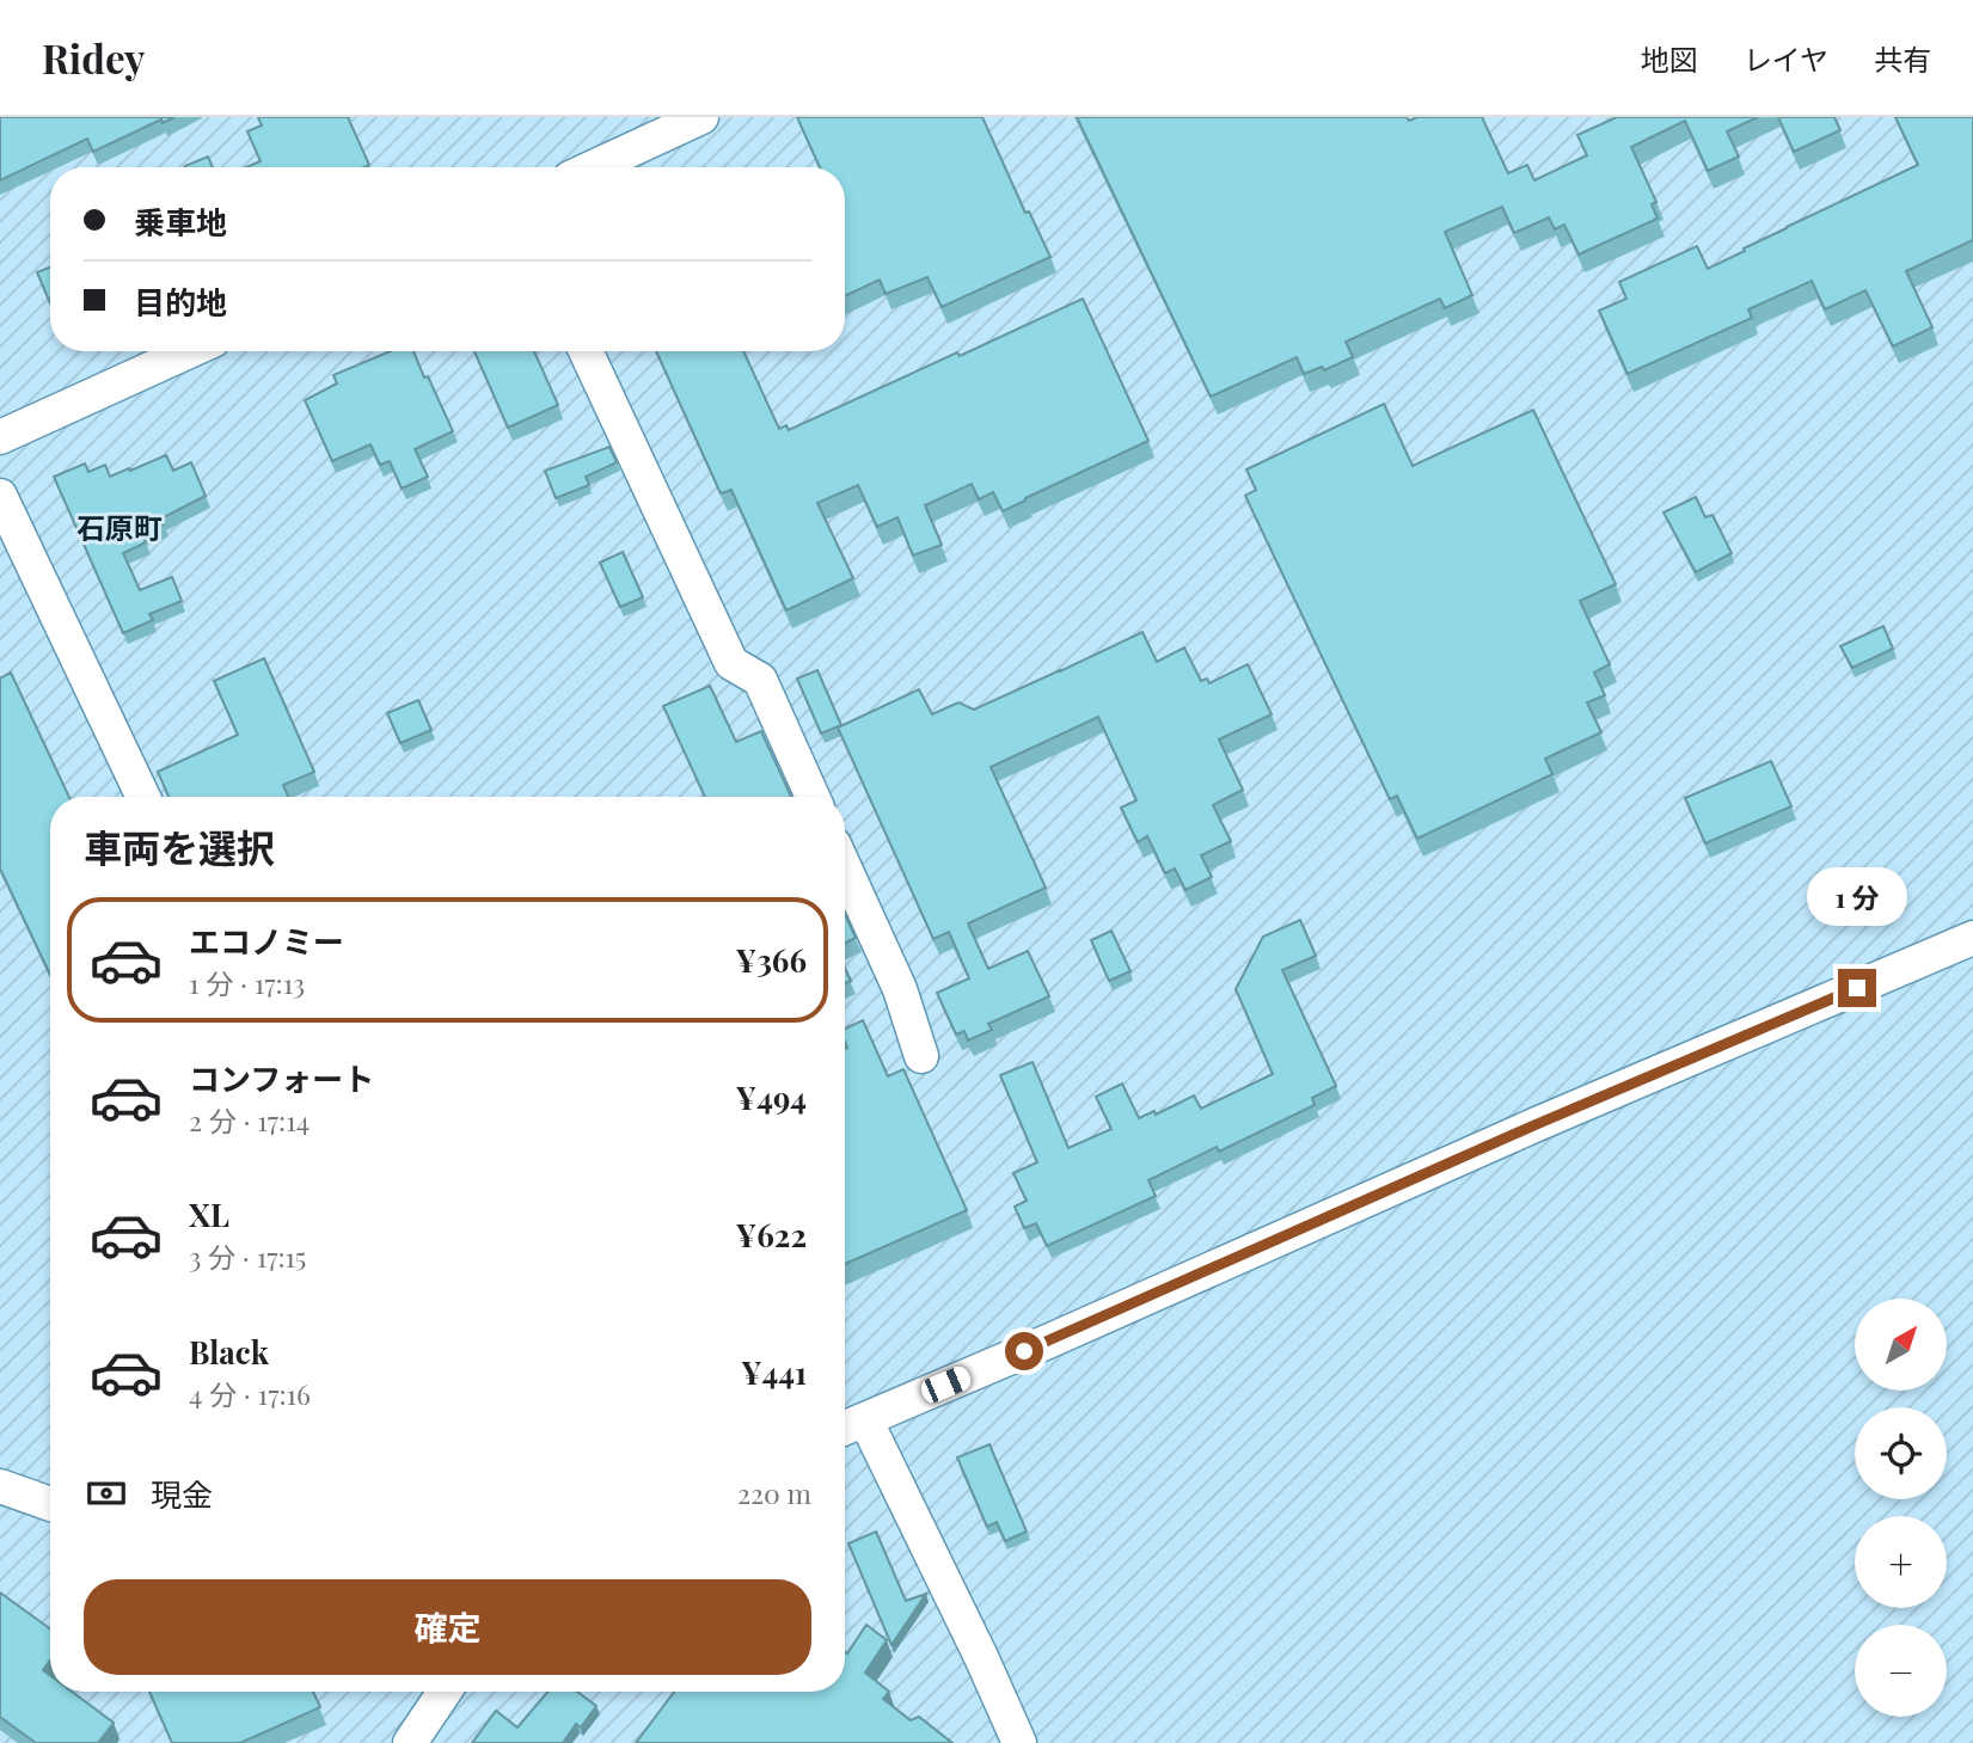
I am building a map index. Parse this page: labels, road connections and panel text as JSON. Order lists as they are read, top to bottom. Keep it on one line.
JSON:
{"districts":["石原町"],"north":"top right","page":{"header":"Ridey","nav":["地図","レイヤ","共有"],"banner":["乗車地","目的地"],"heading":"車両を選択","bubble":"1 分","list":[{"name":"エコノミー","note":"1 分 · 17:13","value":"¥366"},{"name":"コンフォート","note":"2 分 · 17:14","value":"¥494"},{"name":"XL","note":"3 分 · 17:15","value":"¥622"},{"name":"Black","note":"4 分 · 17:16","value":"¥441"}],"map_buttons":["+","−"],"pay":["現金","220 m"],"buttons":"確定"}}
